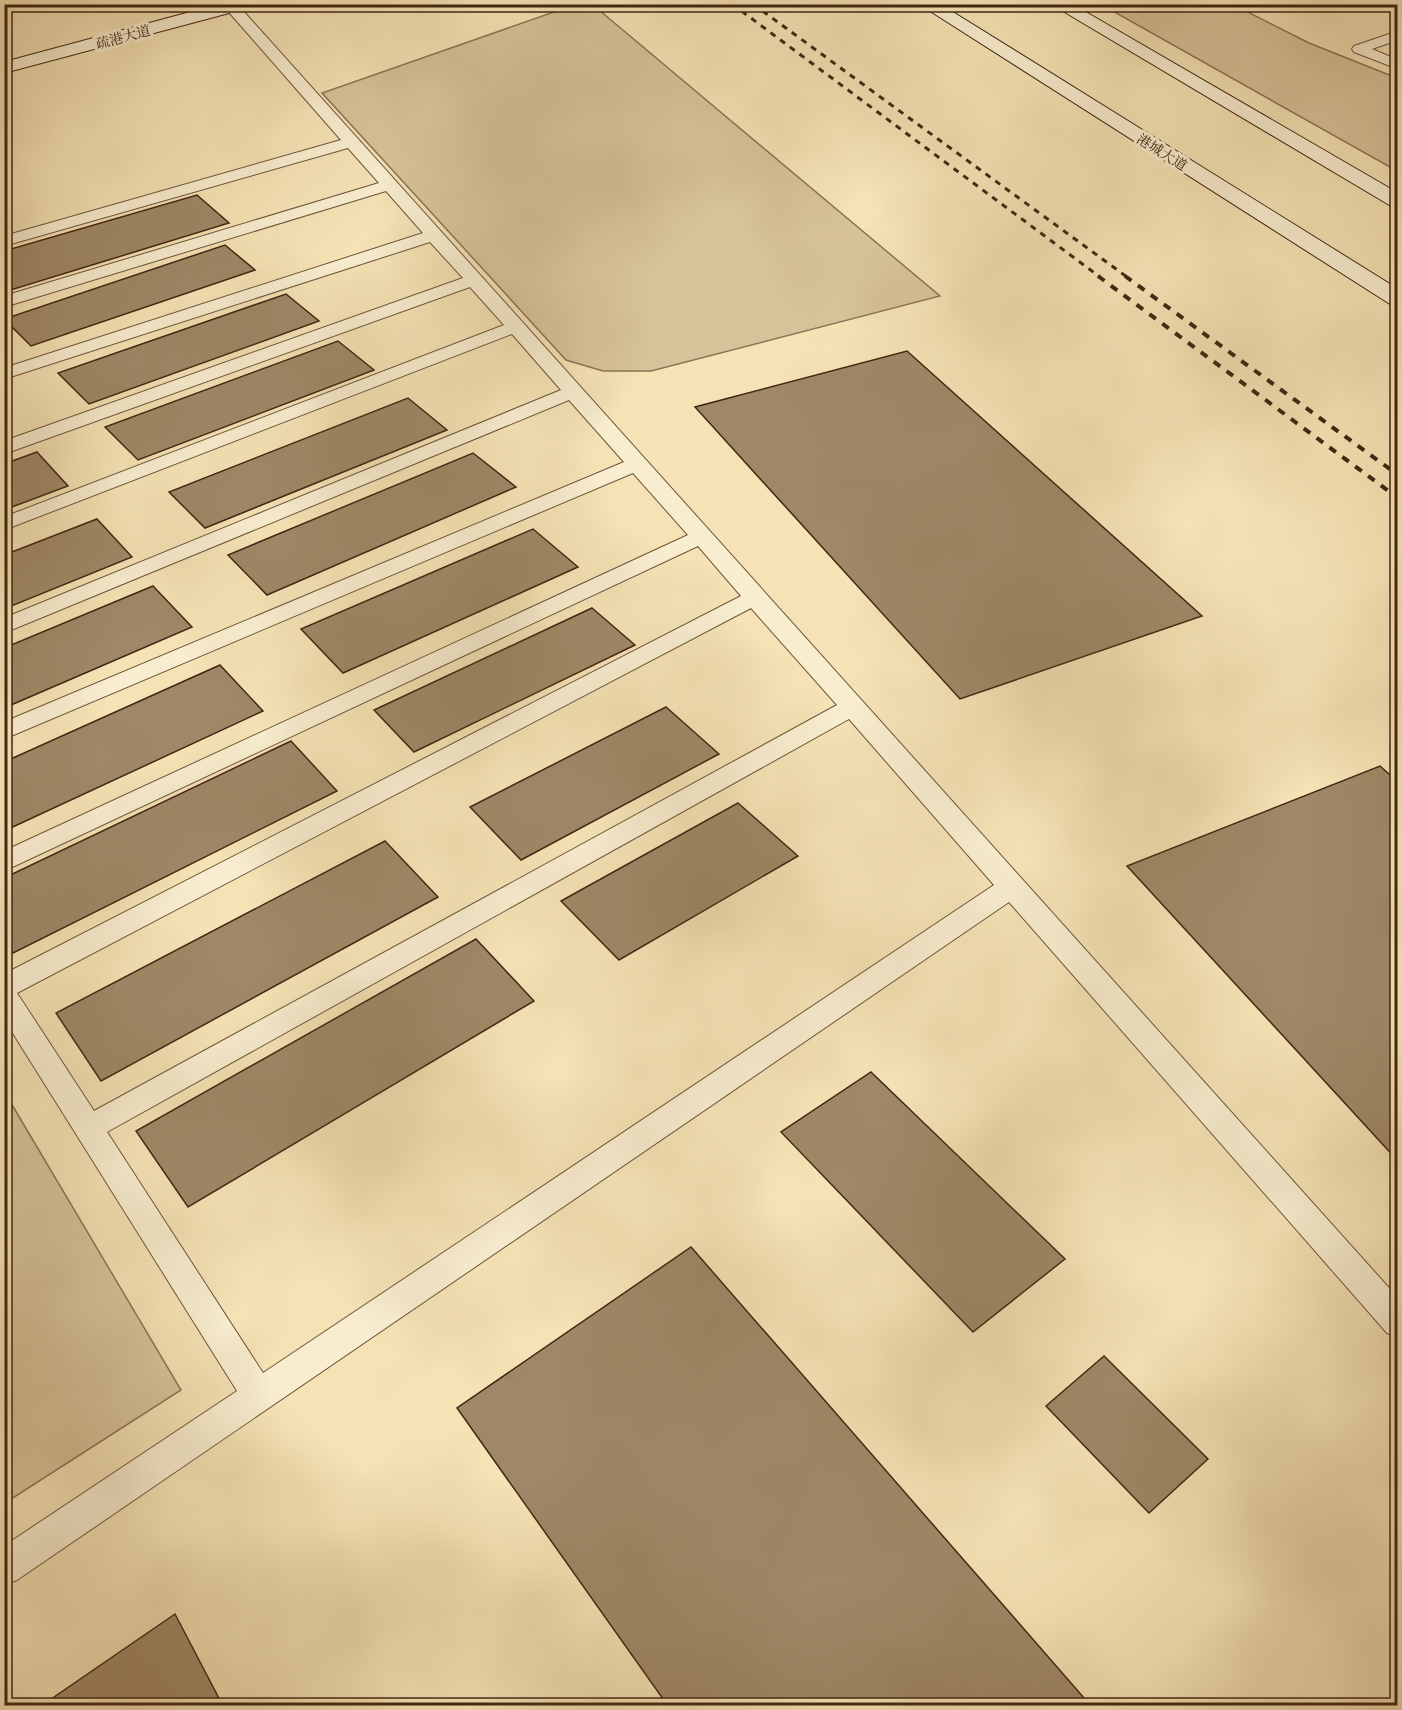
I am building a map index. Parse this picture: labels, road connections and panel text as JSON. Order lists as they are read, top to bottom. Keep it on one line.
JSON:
{"streets":{"main road":["疏港大道","港城大道"]}}
